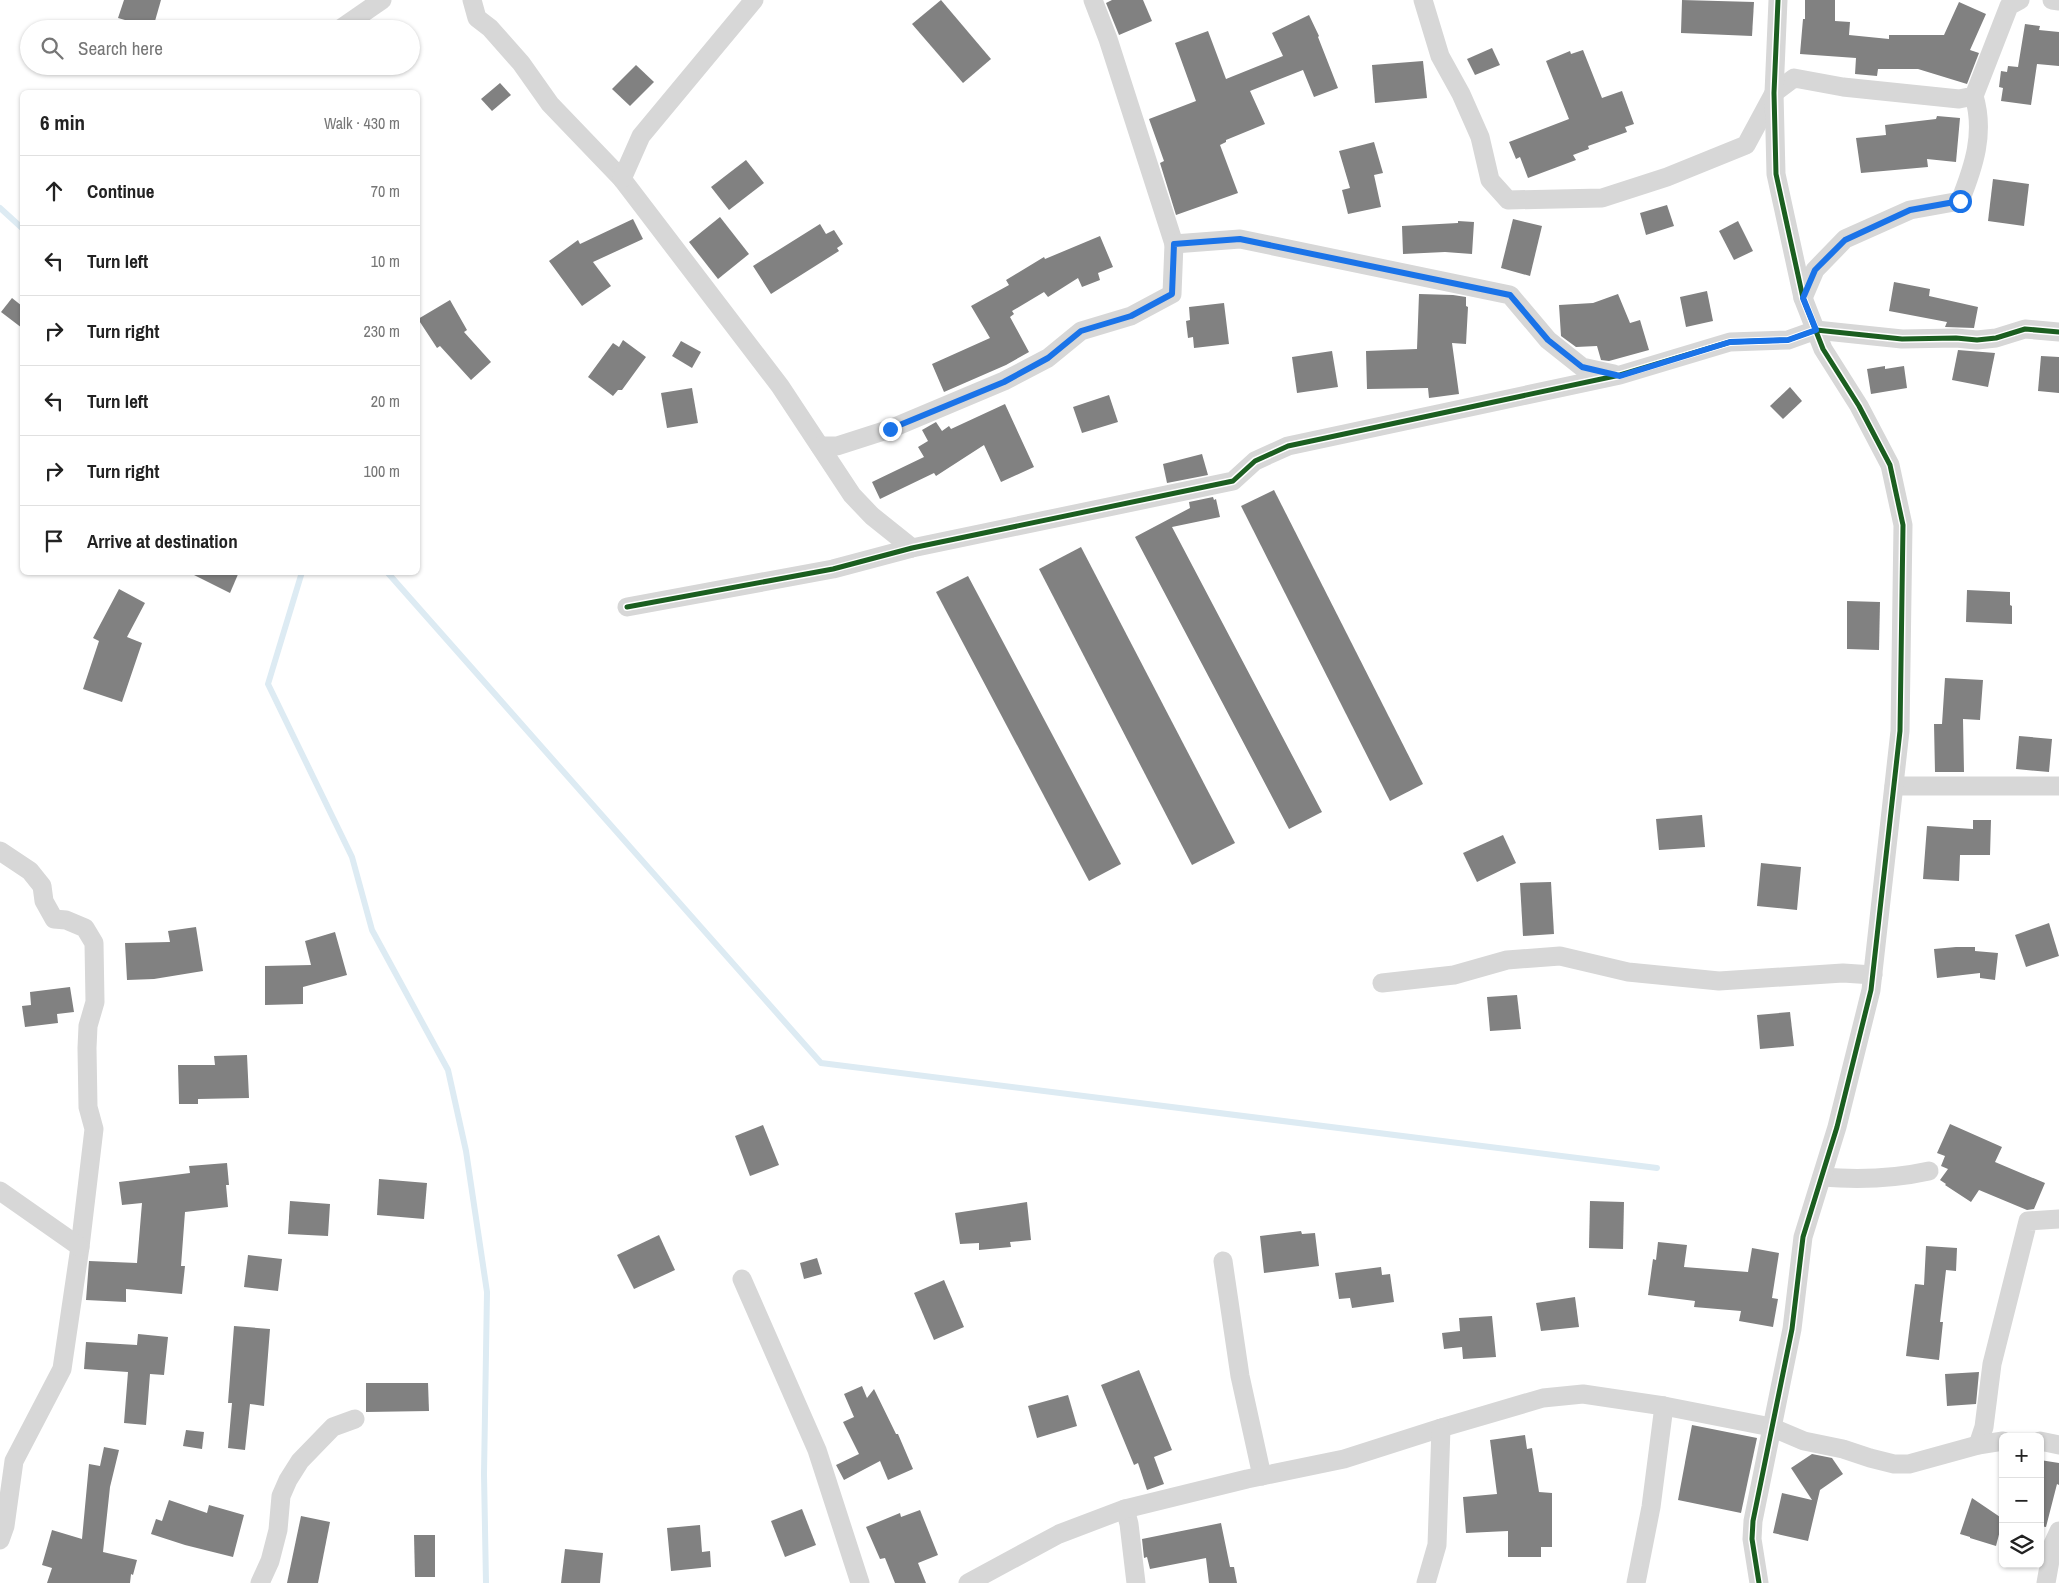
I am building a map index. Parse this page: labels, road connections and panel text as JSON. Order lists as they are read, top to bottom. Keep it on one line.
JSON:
{"page":{"search":"Search here","heading":["6 min","Walk · 430 m"],"list":[["Continue","70 m"],["Turn left","10 m"],["Turn right","230 m"],["Turn left","20 m"],["Turn right","100 m"],"Arrive at destination"],"map_buttons":["+","−"]}}
